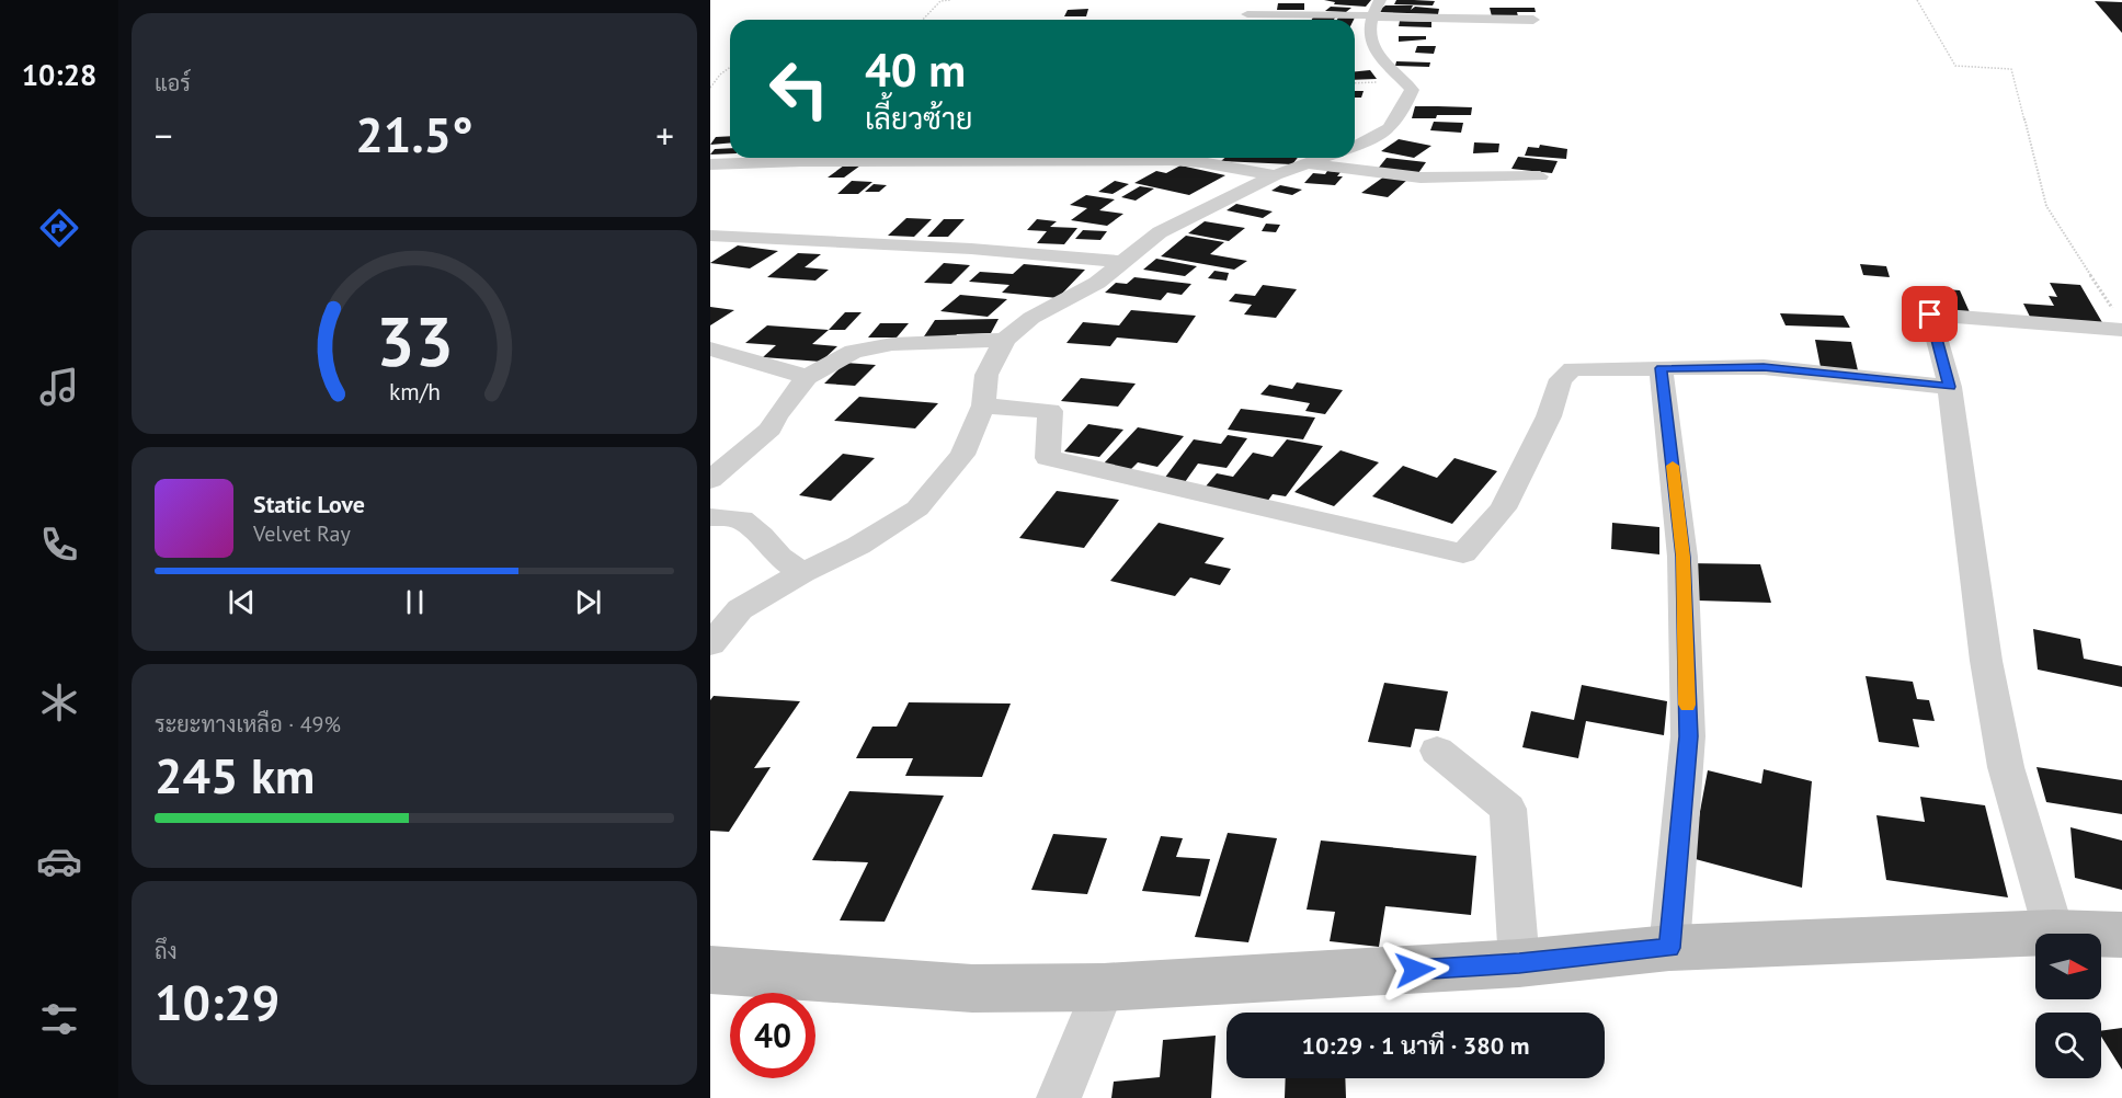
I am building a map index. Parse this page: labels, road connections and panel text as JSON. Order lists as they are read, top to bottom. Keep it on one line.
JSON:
{"north":"right","page":{"tabs":"10:28","tile":["แอร์",["ระยะทางเหลือ · 49%","245 km"],["ถึง","10:29"]],"turn":["40 m","เลี้ยวซ้าย"],"heat":["−","21.5°","+"],"song":["Static Love","Velvet Ray"],"limit":"40","trip":"10:29 · 1 นาที · 380 m","gauge":["33","km/h"]}}
